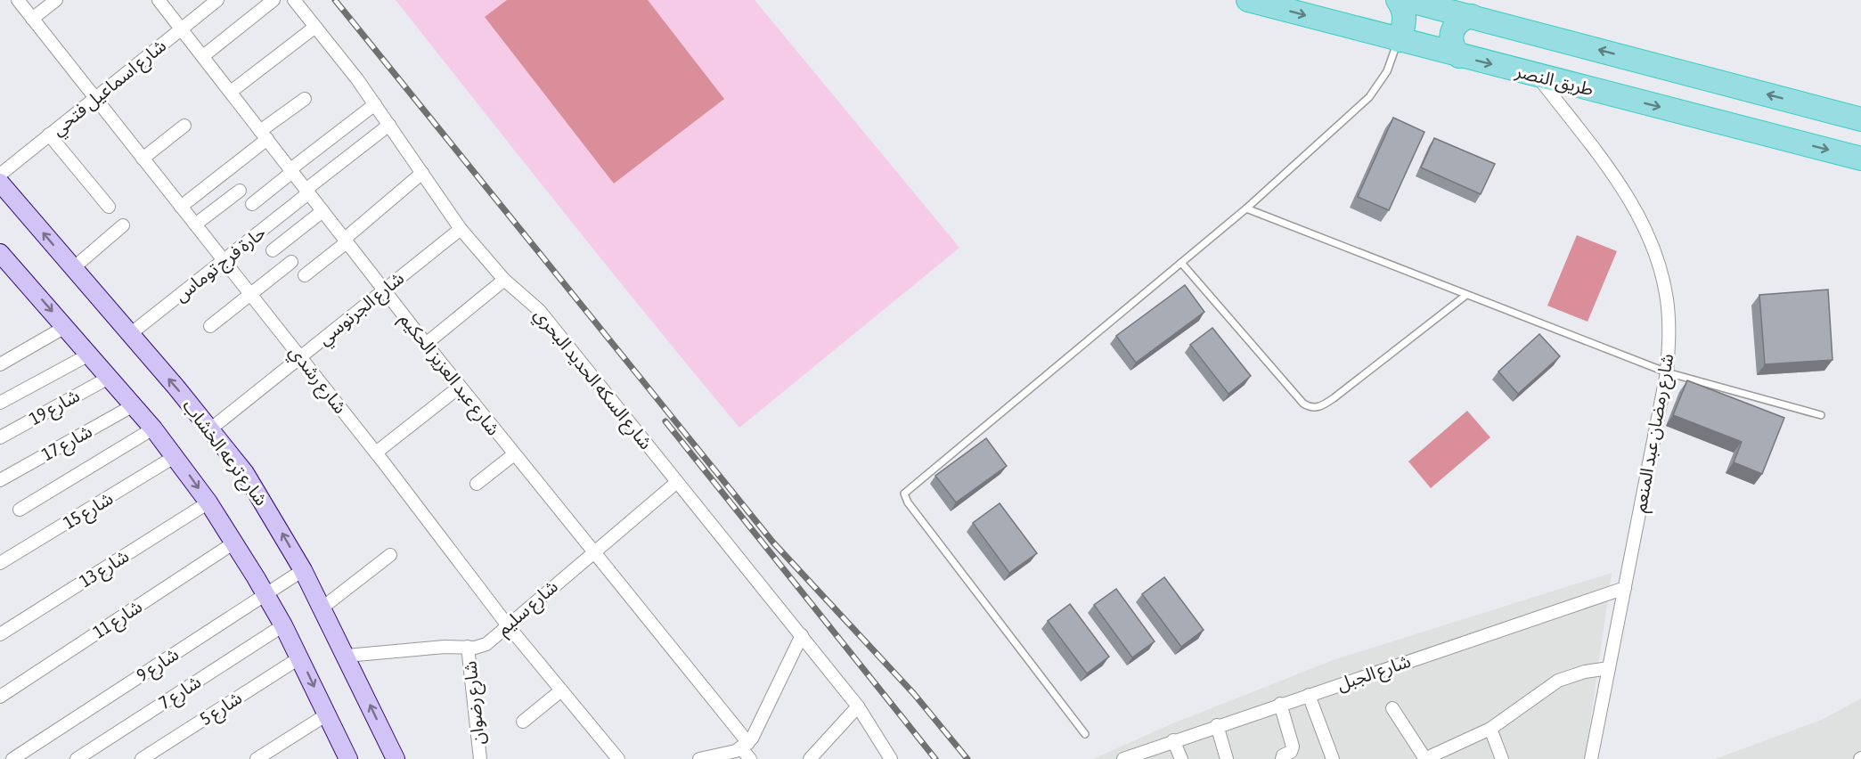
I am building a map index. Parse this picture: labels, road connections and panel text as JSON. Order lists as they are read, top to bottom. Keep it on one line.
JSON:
{"streets":{"highway":["طريق النصر"],"street":["شارع اسماعيل فتحي","حارة فرج توماس","شارع الجرنوسي","شارع عبد العزيز الحكيم","شارع السكه الحديد البحري","شارع رشدي","شارع 19","شارع رمضان عبد المنعم","شارع 17","شارع ترعه الخشاب","شارع 15","شارع 13","شارع سليم","شارع 11","شارع 9","شارع الجبل","شارع 7","شارع رضوان","شارع 5"]},"crossings":[["طريق النصر","شارع رمضان عبد المنعم"],["شارع اسماعيل فتحي","شارع عبد العزيز الحكيم"],["شارع اسماعيل فتحي","شارع رشدي"],["حارة فرج توماس","شارع عبد العزيز الحكيم"],["حارة فرج توماس","شارع السكه الحديد البحري"],["حارة فرج توماس","شارع رشدي"],["حارة فرج توماس","شارع ترعه الخشاب"],["شارع الجرنوسي","شارع عبد العزيز الحكيم"],["شارع الجرنوسي","شارع السكه الحديد البحري"],["شارع الجرنوسي","شارع رشدي"],["شارع الجرنوسي","شارع ترعه الخشاب"],["شارع عبد العزيز الحكيم","شارع سليم"],["شارع السكه الحديد البحري","شارع سليم"],["شارع رشدي","شارع سليم"],["شارع رمضان عبد المنعم","شارع الجبل"],["شارع ترعه الخشاب","شارع سليم"],["شارع ترعه الخشاب","شارع 9"],["شارع سليم","شارع رضوان"]]}
